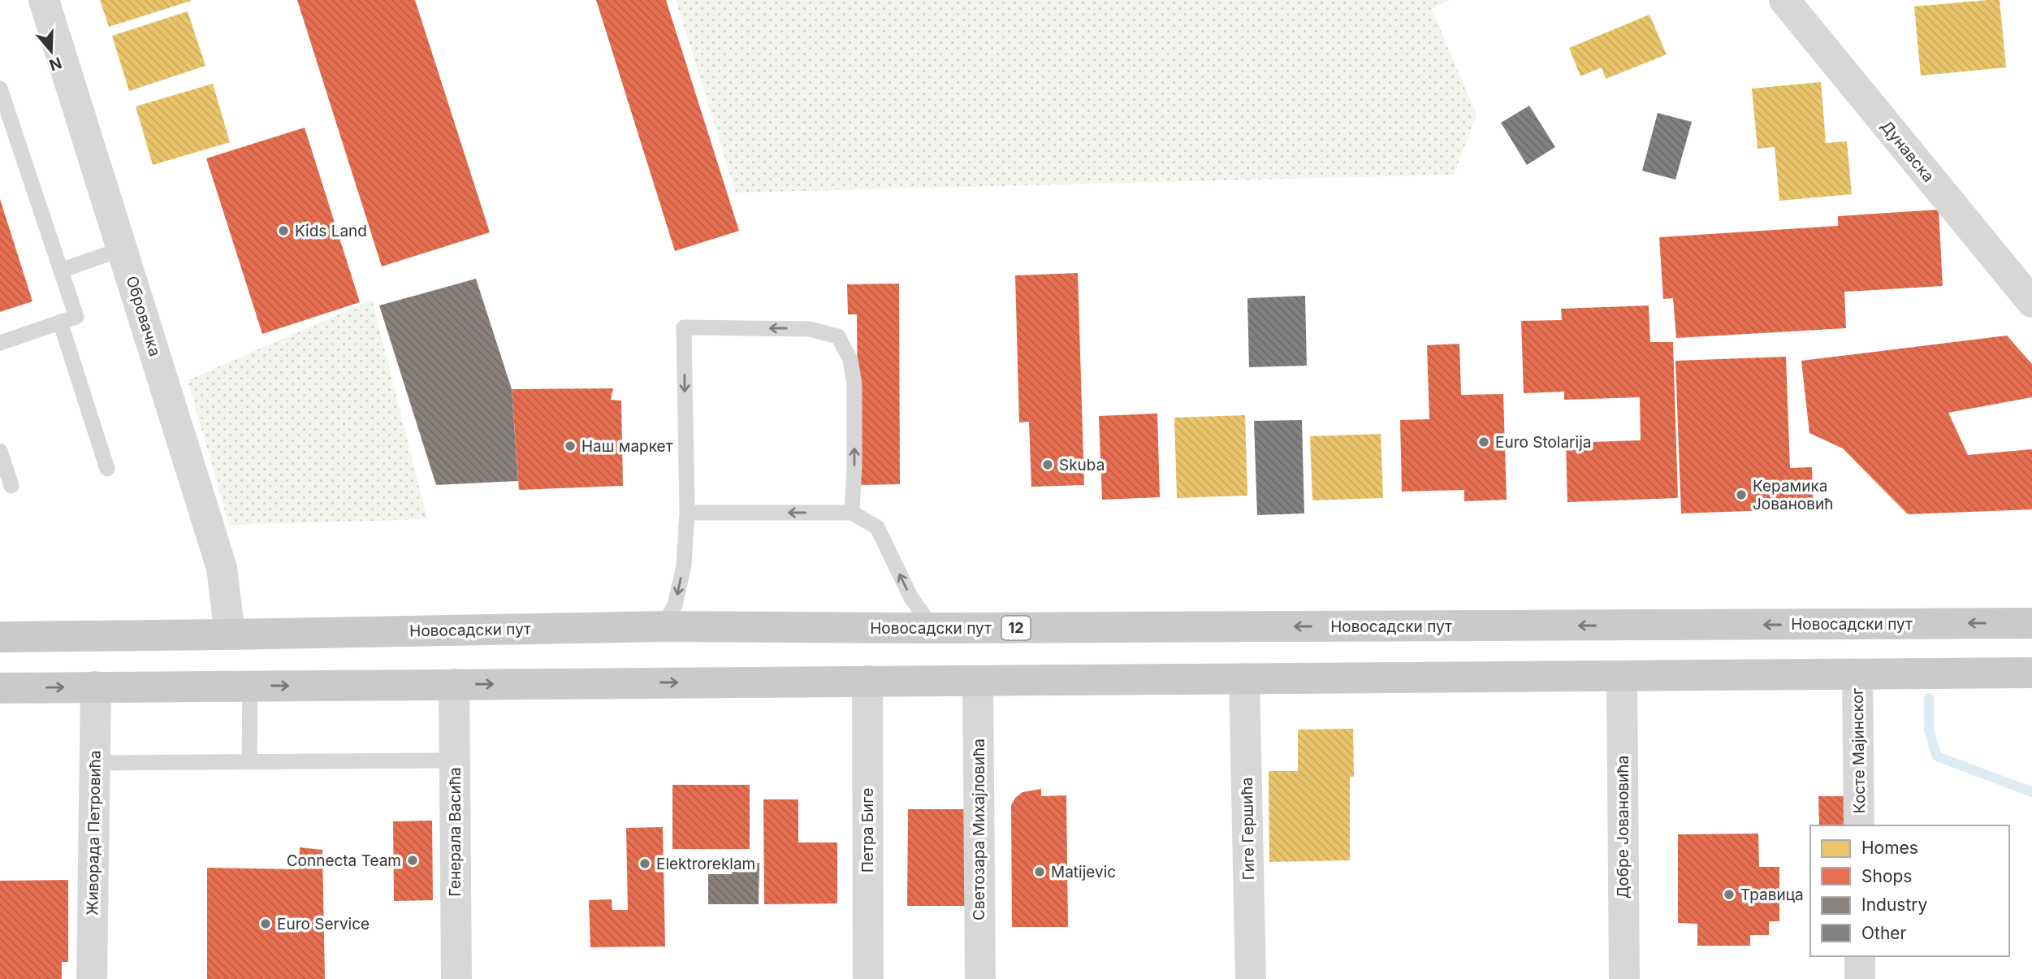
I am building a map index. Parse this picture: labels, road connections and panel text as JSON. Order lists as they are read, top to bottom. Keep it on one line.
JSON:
{"streets":{"main road":["Новосадски пут","12"],"street":["Дунавска","Обровачка","Косте Мајинског","Добре Јовановића","Гиге Гершића","Светозара Михајловића","Петра Биге","Генерала Васића","Живорада Петровића"]},"crossings":[["Обровачка","Новосадски пут"]],"places":["Kids Land","Euro Stolarija","Наш маркет","Skuba","Керамика Јовановић","Connecta Team","Elektroreklam","Matijevic","Травица","Euro Service"],"legend":["Homes","Shops","Industry","Other"],"north":"bottom"}
